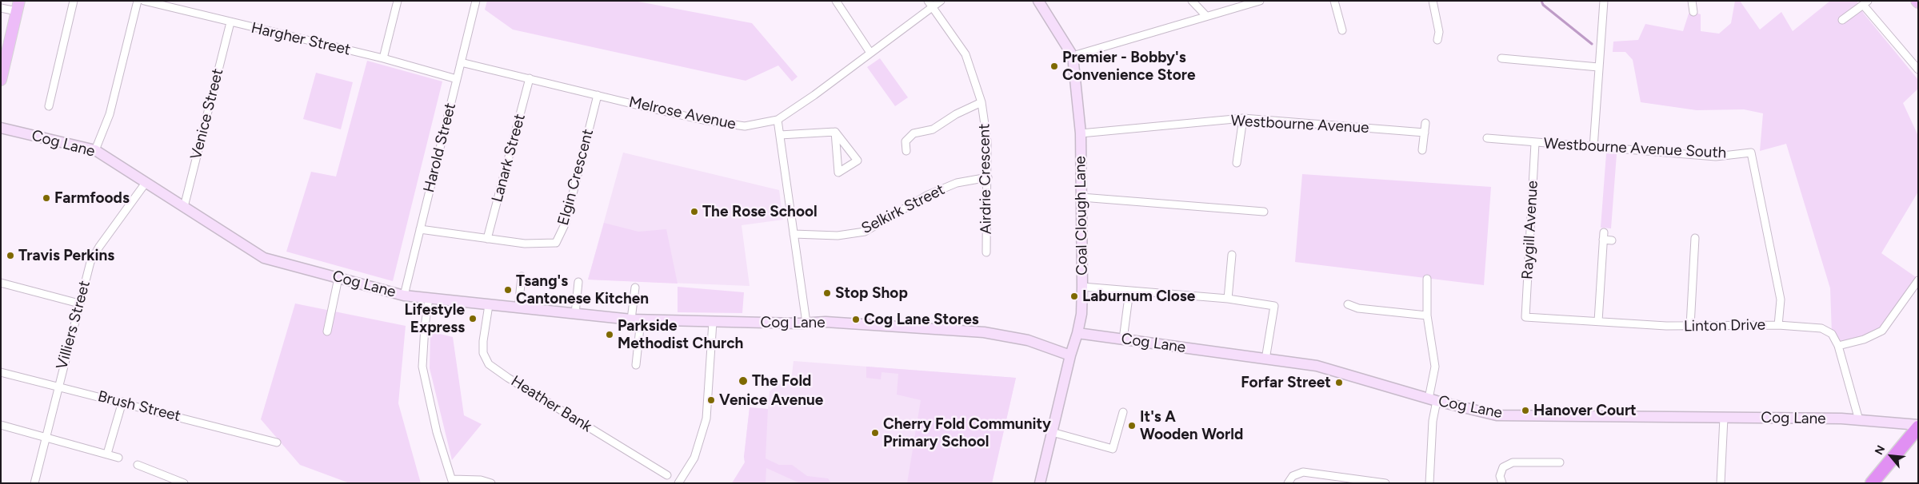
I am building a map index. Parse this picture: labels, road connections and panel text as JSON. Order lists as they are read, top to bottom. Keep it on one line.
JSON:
{"streets":{"street":["Hargher Street","Melrose Avenue","Venice Street","Westbourne Avenue","Cog Lane","Harold Street","Westbourne Avenue South","Lanark Street","Elgin Crescent","Airdrie Crescent","Selkirk Street","Coal Clough Lane","Raygill Avenue","Villiers Street","Linton Drive","Heather Bank","Brush Street"]},"crossings":[["Hargher Street","Venice Street"],["Hargher Street","Harold Street"],["Melrose Avenue","Harold Street"],["Melrose Avenue","Lanark Street"],["Melrose Avenue","Elgin Crescent"],["Melrose Avenue","Airdrie Crescent"],["Venice Street","Cog Lane"],["Westbourne Avenue","Coal Clough Lane"],["Cog Lane","Harold Street"],["Cog Lane","Coal Clough Lane"],["Cog Lane","Villiers Street"],["Cog Lane","Linton Drive"],["Cog Lane","Heather Bank"],["Harold Street","Elgin Crescent"],["Westbourne Avenue South","Raygill Avenue"],["Westbourne Avenue South","Linton Drive"],["Lanark Street","Elgin Crescent"],["Airdrie Crescent","Selkirk Street"],["Raygill Avenue","Linton Drive"],["Villiers Street","Brush Street"]],"places":["Premier - Bobby's Convenience Store","Farmfoods","The Rose School","Travis Perkins","Tsang's Cantonese Kitchen","Stop Shop","Laburnum Close","Lifestyle Express","Cog Lane Stores","Parkside Methodist Church","The Fold","Forfar Street","Venice Avenue","Hanover Court","It's A Wooden World","Cherry Fold Community Primary School"],"north":"top left"}
